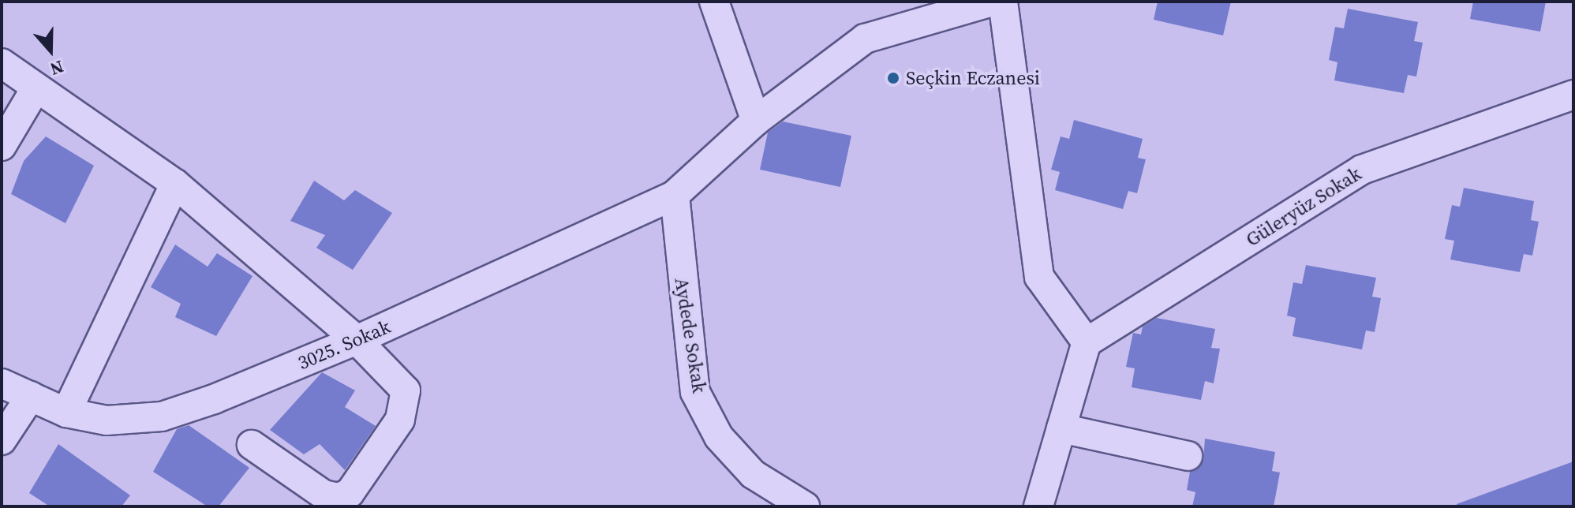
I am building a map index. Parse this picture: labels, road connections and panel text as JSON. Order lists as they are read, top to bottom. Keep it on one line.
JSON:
{"streets":{"street":["Güleryüz Sokak","Aydede Sokak","3025. Sokak"]},"crossings":[["Aydede Sokak","3025. Sokak"]],"places":["Seçkin Eczanesi"],"north":"bottom"}
